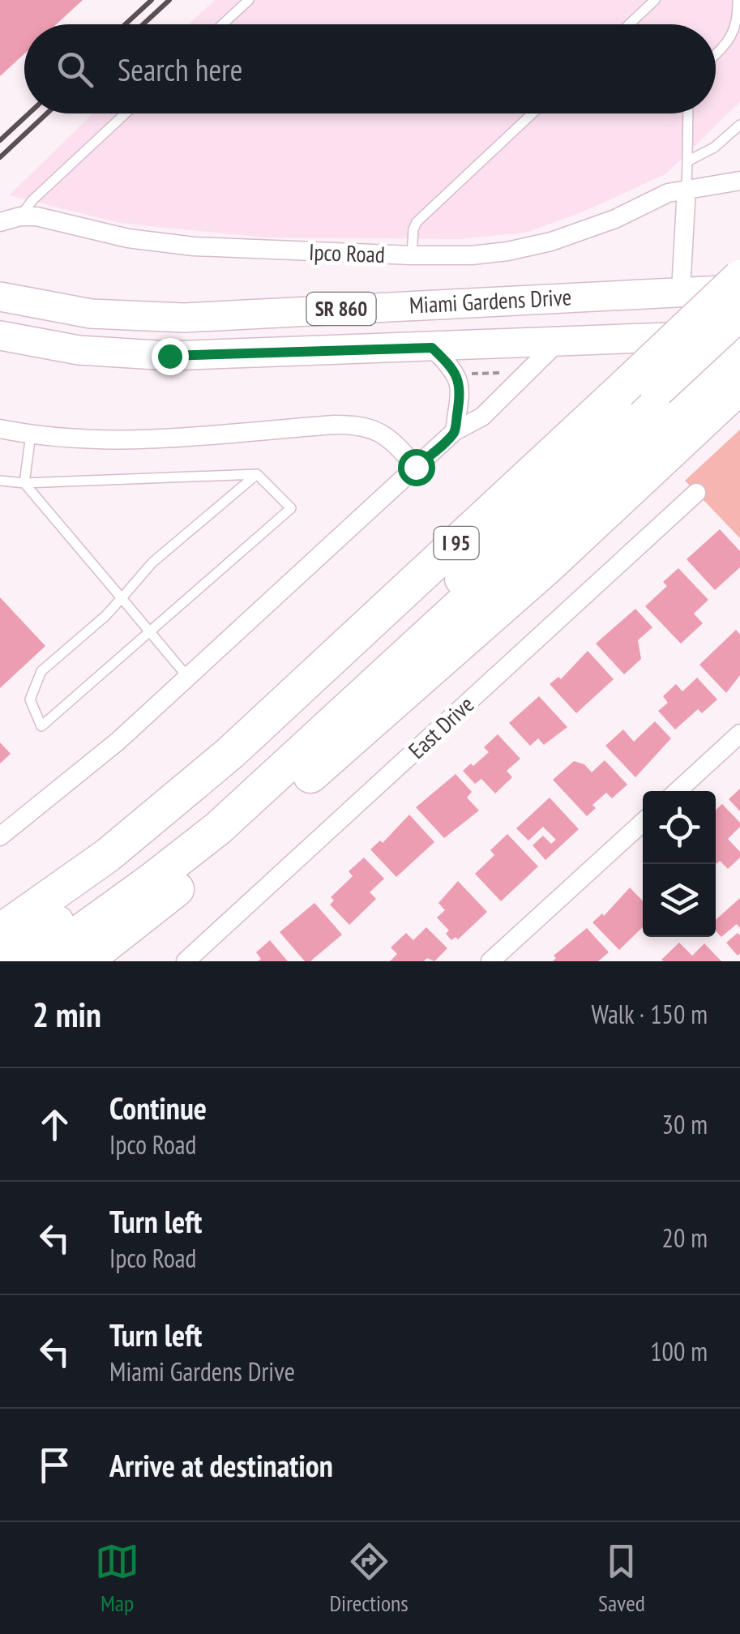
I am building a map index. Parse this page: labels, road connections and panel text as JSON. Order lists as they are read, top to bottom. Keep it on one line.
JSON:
{"streets":{"highway":["I 95"],"main road":["Miami Gardens Drive","SR 860"],"street":["Ipco Road","East Drive"]},"page":{"search":"Search here","heading":["2 min","Walk · 150 m"],"list":[["Continue","Ipco Road","30 m"],["Turn left","Ipco Road","20 m"],["Turn left","Miami Gardens Drive","100 m"],"Arrive at destination"],"nav":["Map","Directions","Saved"]}}
